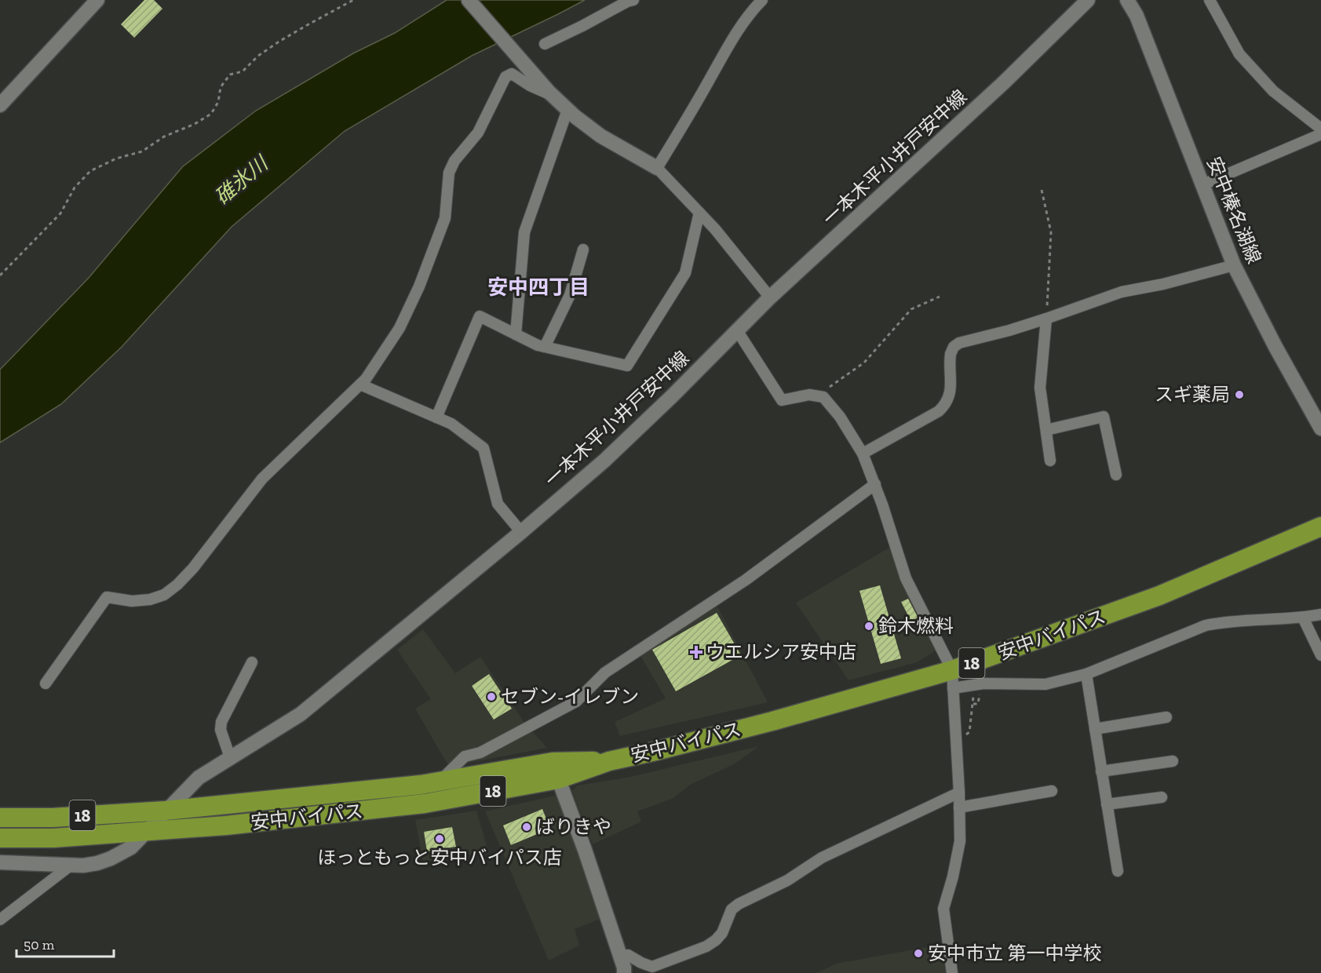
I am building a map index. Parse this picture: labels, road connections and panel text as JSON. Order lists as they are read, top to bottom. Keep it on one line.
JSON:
{"streets":{"highway":["安中バイパス","18"],"main road":["一本木平小井戸安中線","安中榛名湖線"]},"crossings":[["一本木平小井戸安中線","安中バイパス"]],"districts":["安中四丁目"],"water":["碓氷川"],"places":{"other":["スギ薬局","鈴木燃料","セブン-イレブン","ばりきや","ほっともっと安中バイパス店","安中市立 第一中学校"],"health":["ウエルシア安中店"]},"scale_bar":"50 m"}
